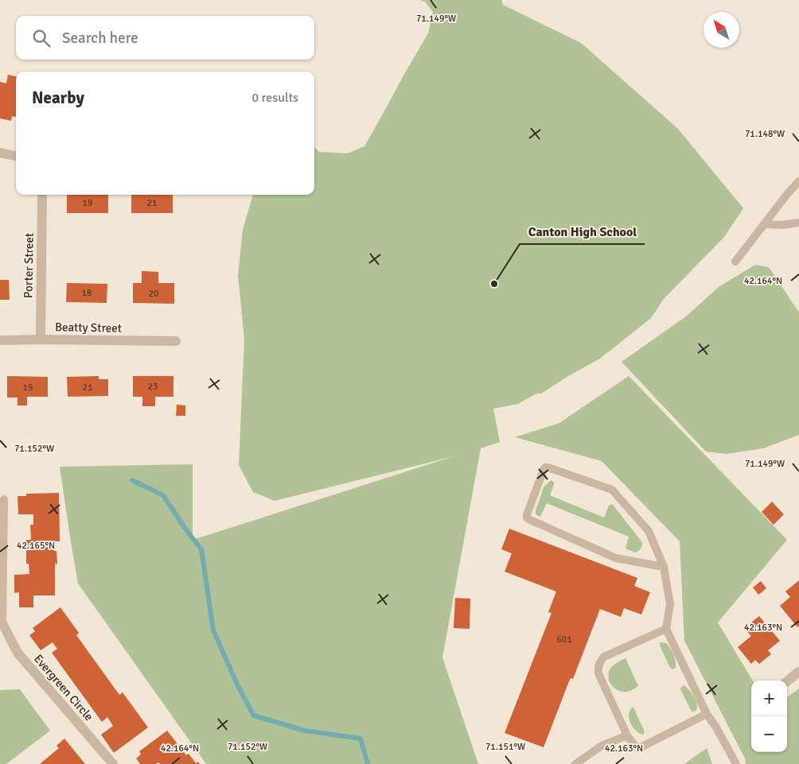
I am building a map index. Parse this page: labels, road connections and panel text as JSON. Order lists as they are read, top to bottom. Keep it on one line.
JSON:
{"streets":{"street":["Porter Street","Beatty Street","Evergreen Circle"]},"crossings":[["Porter Street","Beatty Street"]],"places":["Canton High School"],"house_numbers":["19","21","18","20","23","19","21","601"],"north":"top left","page":{"search":"Search here","heading":["Nearby","0 results"],"map_buttons":["+","−"]},"coordinates":["71.149°W","71.148°W","42.164°N","71.152°W","42.165°N","42.163°N","71.151°W"]}
